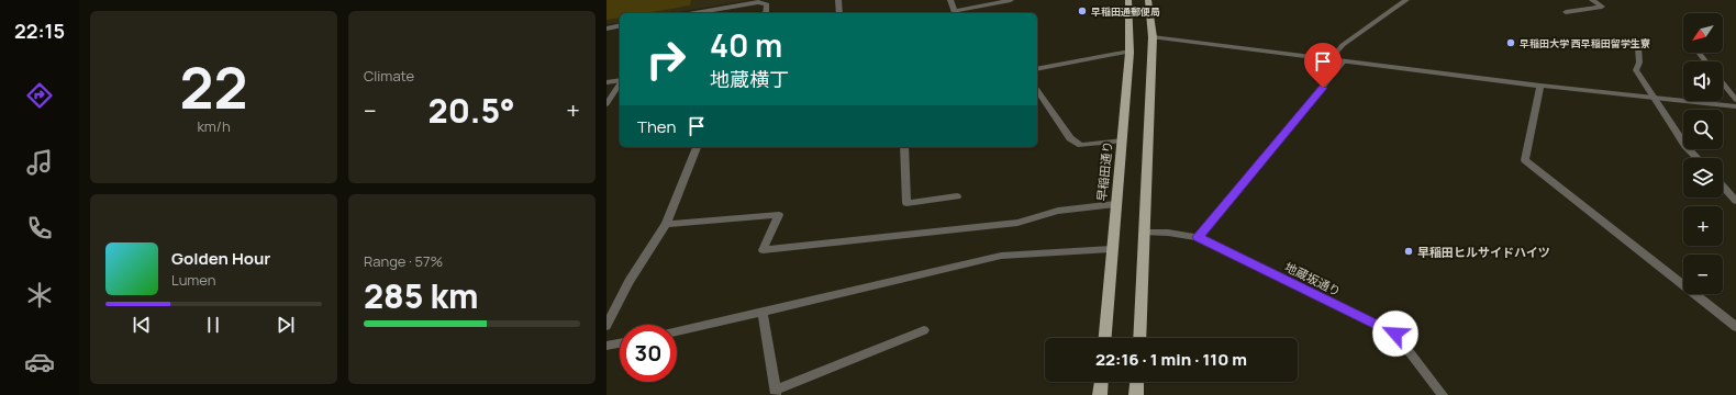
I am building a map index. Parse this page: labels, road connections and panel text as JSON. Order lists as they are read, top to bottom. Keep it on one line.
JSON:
{"streets":{"main road":["早稲田通り"],"street":["地蔵坂通り"]},"places":["早稲田通郵便局","早稲田大学 西早稲田留学生寮","早稲田ヒルサイドハイツ"],"north":"bottom left","page":{"tabs":"22:15","tile":[["22","km/h"],"Climate",["Range · 57%","285 km"]],"map_buttons":["+","−"],"turn":["40 m","地蔵横丁"],"heat":["−","20.5°","+"],"then":"Then","song":["Golden Hour","Lumen"],"limit":"30","trip":"22:16 · 1 min · 110 m"}}
